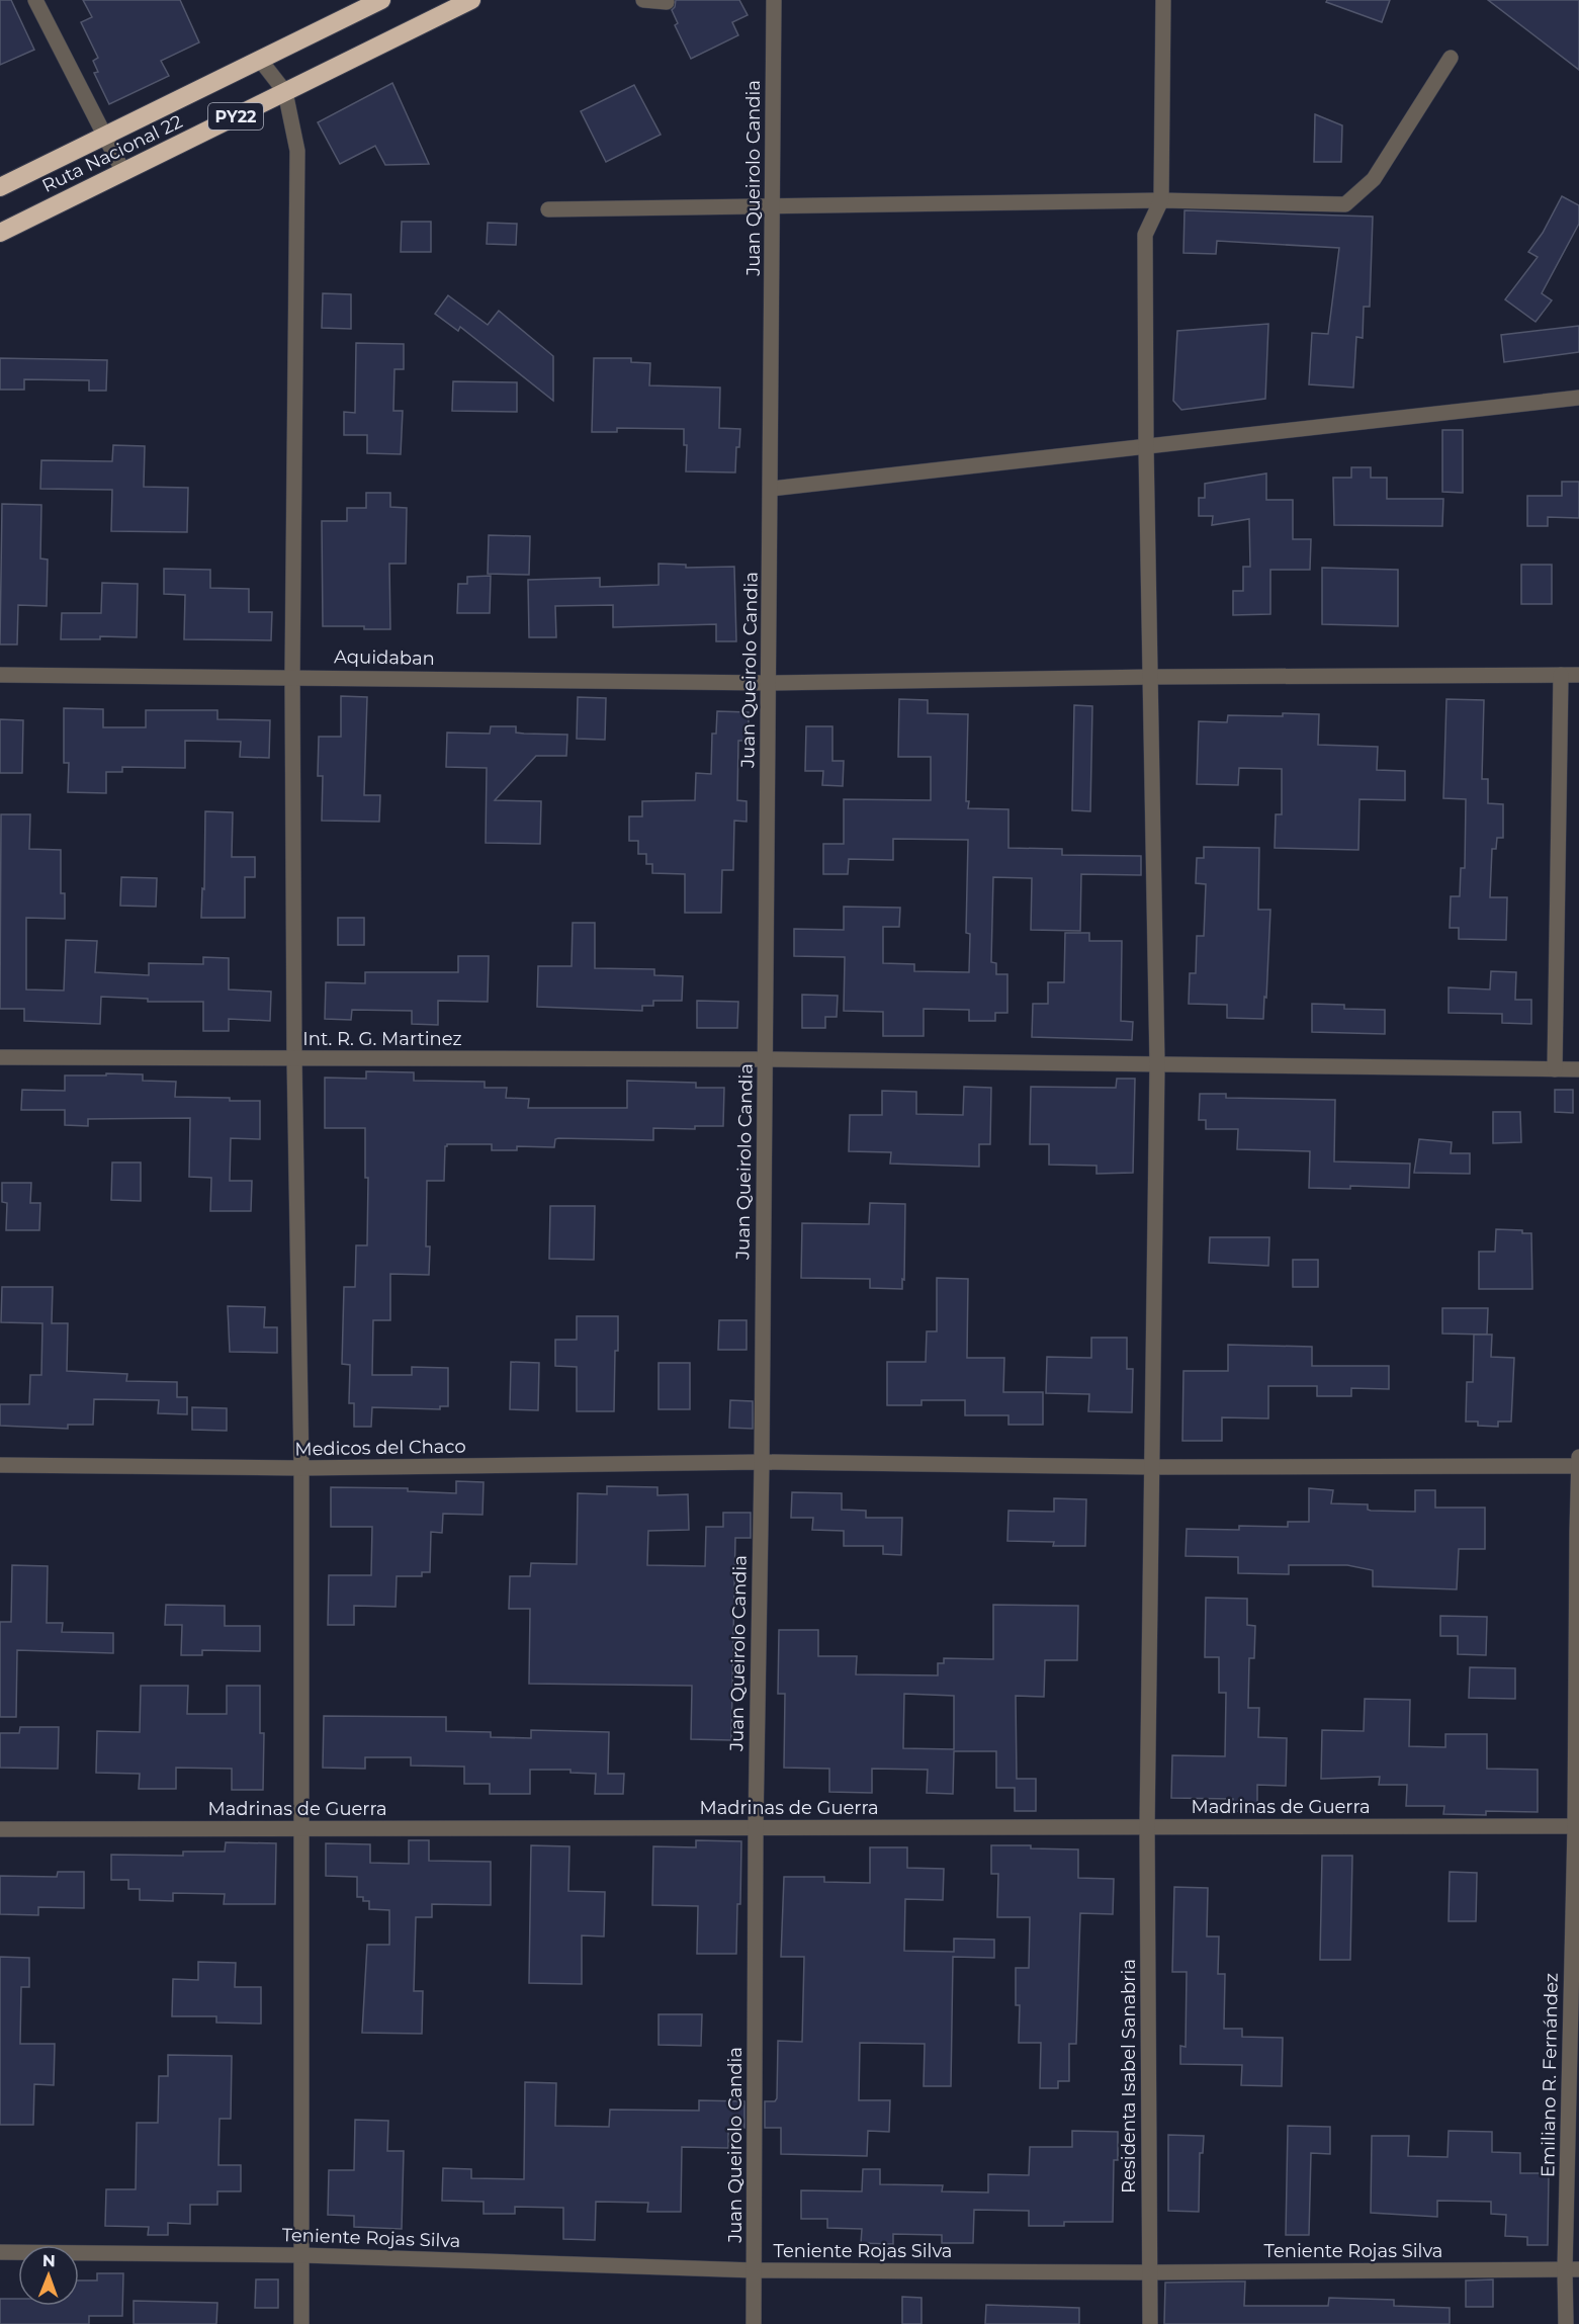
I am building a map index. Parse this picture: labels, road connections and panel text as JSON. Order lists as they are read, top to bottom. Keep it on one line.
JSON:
{"streets":{"highway":["PY22","Ruta Nacional 22"],"street":["Juan Queirolo Candia","Aquidaban","Int. R. G. Martinez","Medicos del Chaco","Madrinas de Guerra","Emiliano R. Fernández","Residenta Isabel Sanabria","Teniente Rojas Silva"]},"crossings":[["Juan Queirolo Candia","Aquidaban"],["Juan Queirolo Candia","Int. R. G. Martinez"],["Juan Queirolo Candia","Medicos del Chaco"],["Juan Queirolo Candia","Madrinas de Guerra"],["Juan Queirolo Candia","Teniente Rojas Silva"],["Aquidaban","Residenta Isabel Sanabria"],["Int. R. G. Martinez","Residenta Isabel Sanabria"],["Medicos del Chaco","Emiliano R. Fernández"],["Medicos del Chaco","Residenta Isabel Sanabria"],["Madrinas de Guerra","Emiliano R. Fernández"],["Madrinas de Guerra","Residenta Isabel Sanabria"],["Emiliano R. Fernández","Teniente Rojas Silva"],["Residenta Isabel Sanabria","Teniente Rojas Silva"]],"north":"top"}
